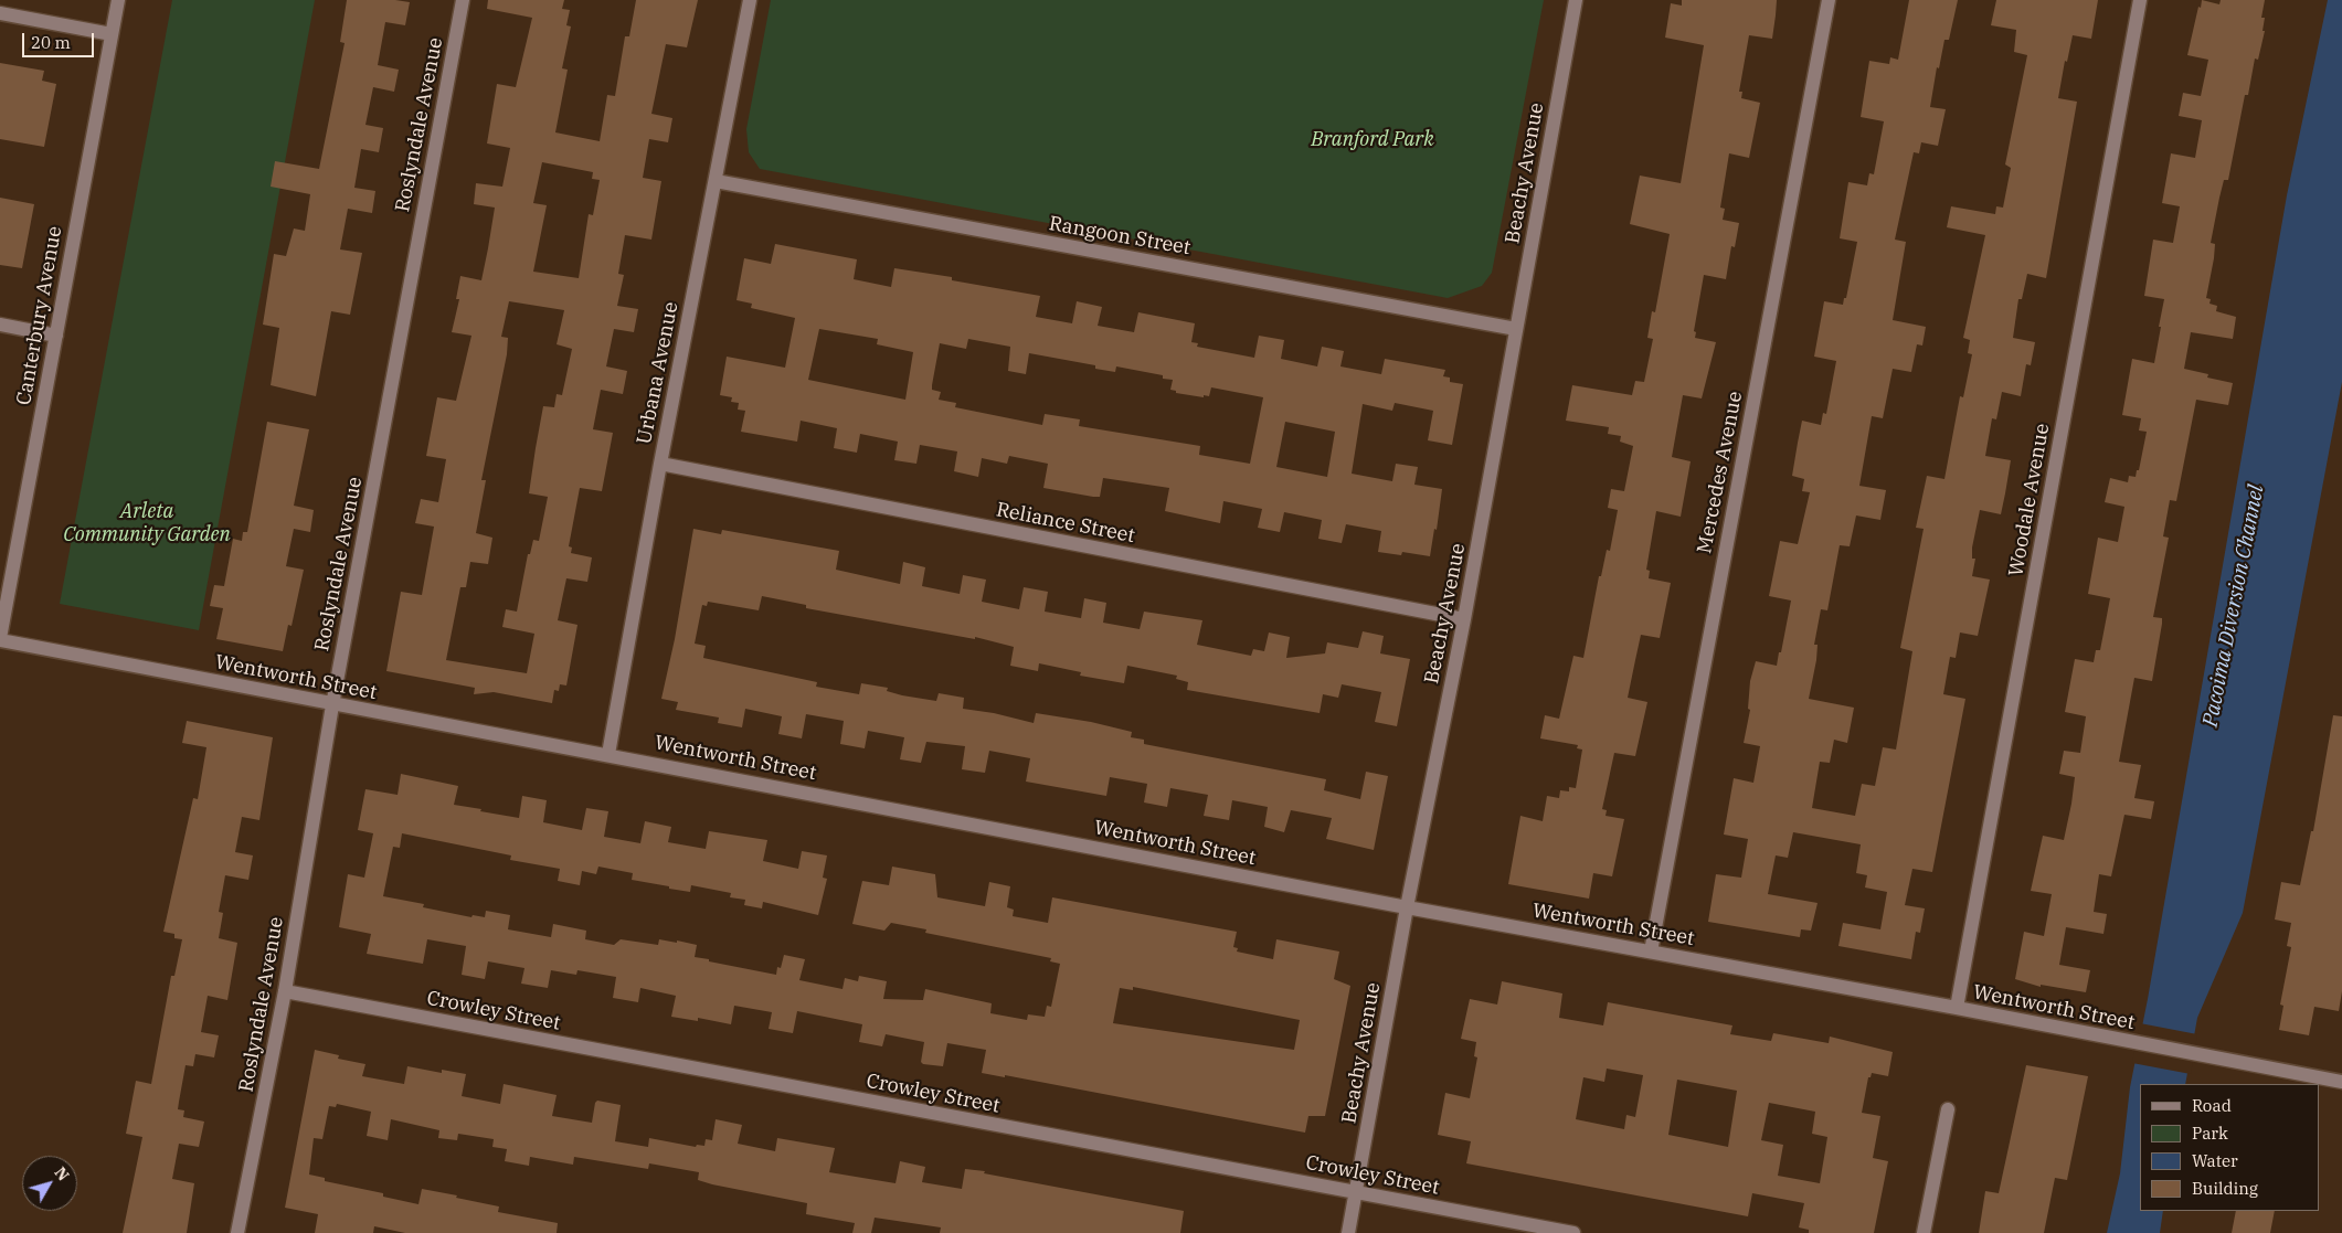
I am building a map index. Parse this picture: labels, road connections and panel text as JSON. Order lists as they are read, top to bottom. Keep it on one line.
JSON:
{"streets":{"street":["Roslyndale Avenue","Beachy Avenue","Rangoon Street","Canterbury Avenue","Urbana Avenue","Mercedes Avenue","Woodale Avenue","Reliance Street","Wentworth Street","Crowley Street"]},"crossings":[["Roslyndale Avenue","Wentworth Street"],["Roslyndale Avenue","Crowley Street"],["Beachy Avenue","Rangoon Street"],["Beachy Avenue","Reliance Street"],["Beachy Avenue","Wentworth Street"],["Beachy Avenue","Crowley Street"],["Rangoon Street","Urbana Avenue"],["Canterbury Avenue","Wentworth Street"],["Urbana Avenue","Reliance Street"],["Urbana Avenue","Wentworth Street"],["Mercedes Avenue","Wentworth Street"],["Woodale Avenue","Wentworth Street"]],"water":["Pacoima Diversion Channel"],"parks":["Branford Park","Arleta Community Garden"],"legend":["Road","Park","Water","Building"],"scale_bar":"20 m","north":"top right"}
